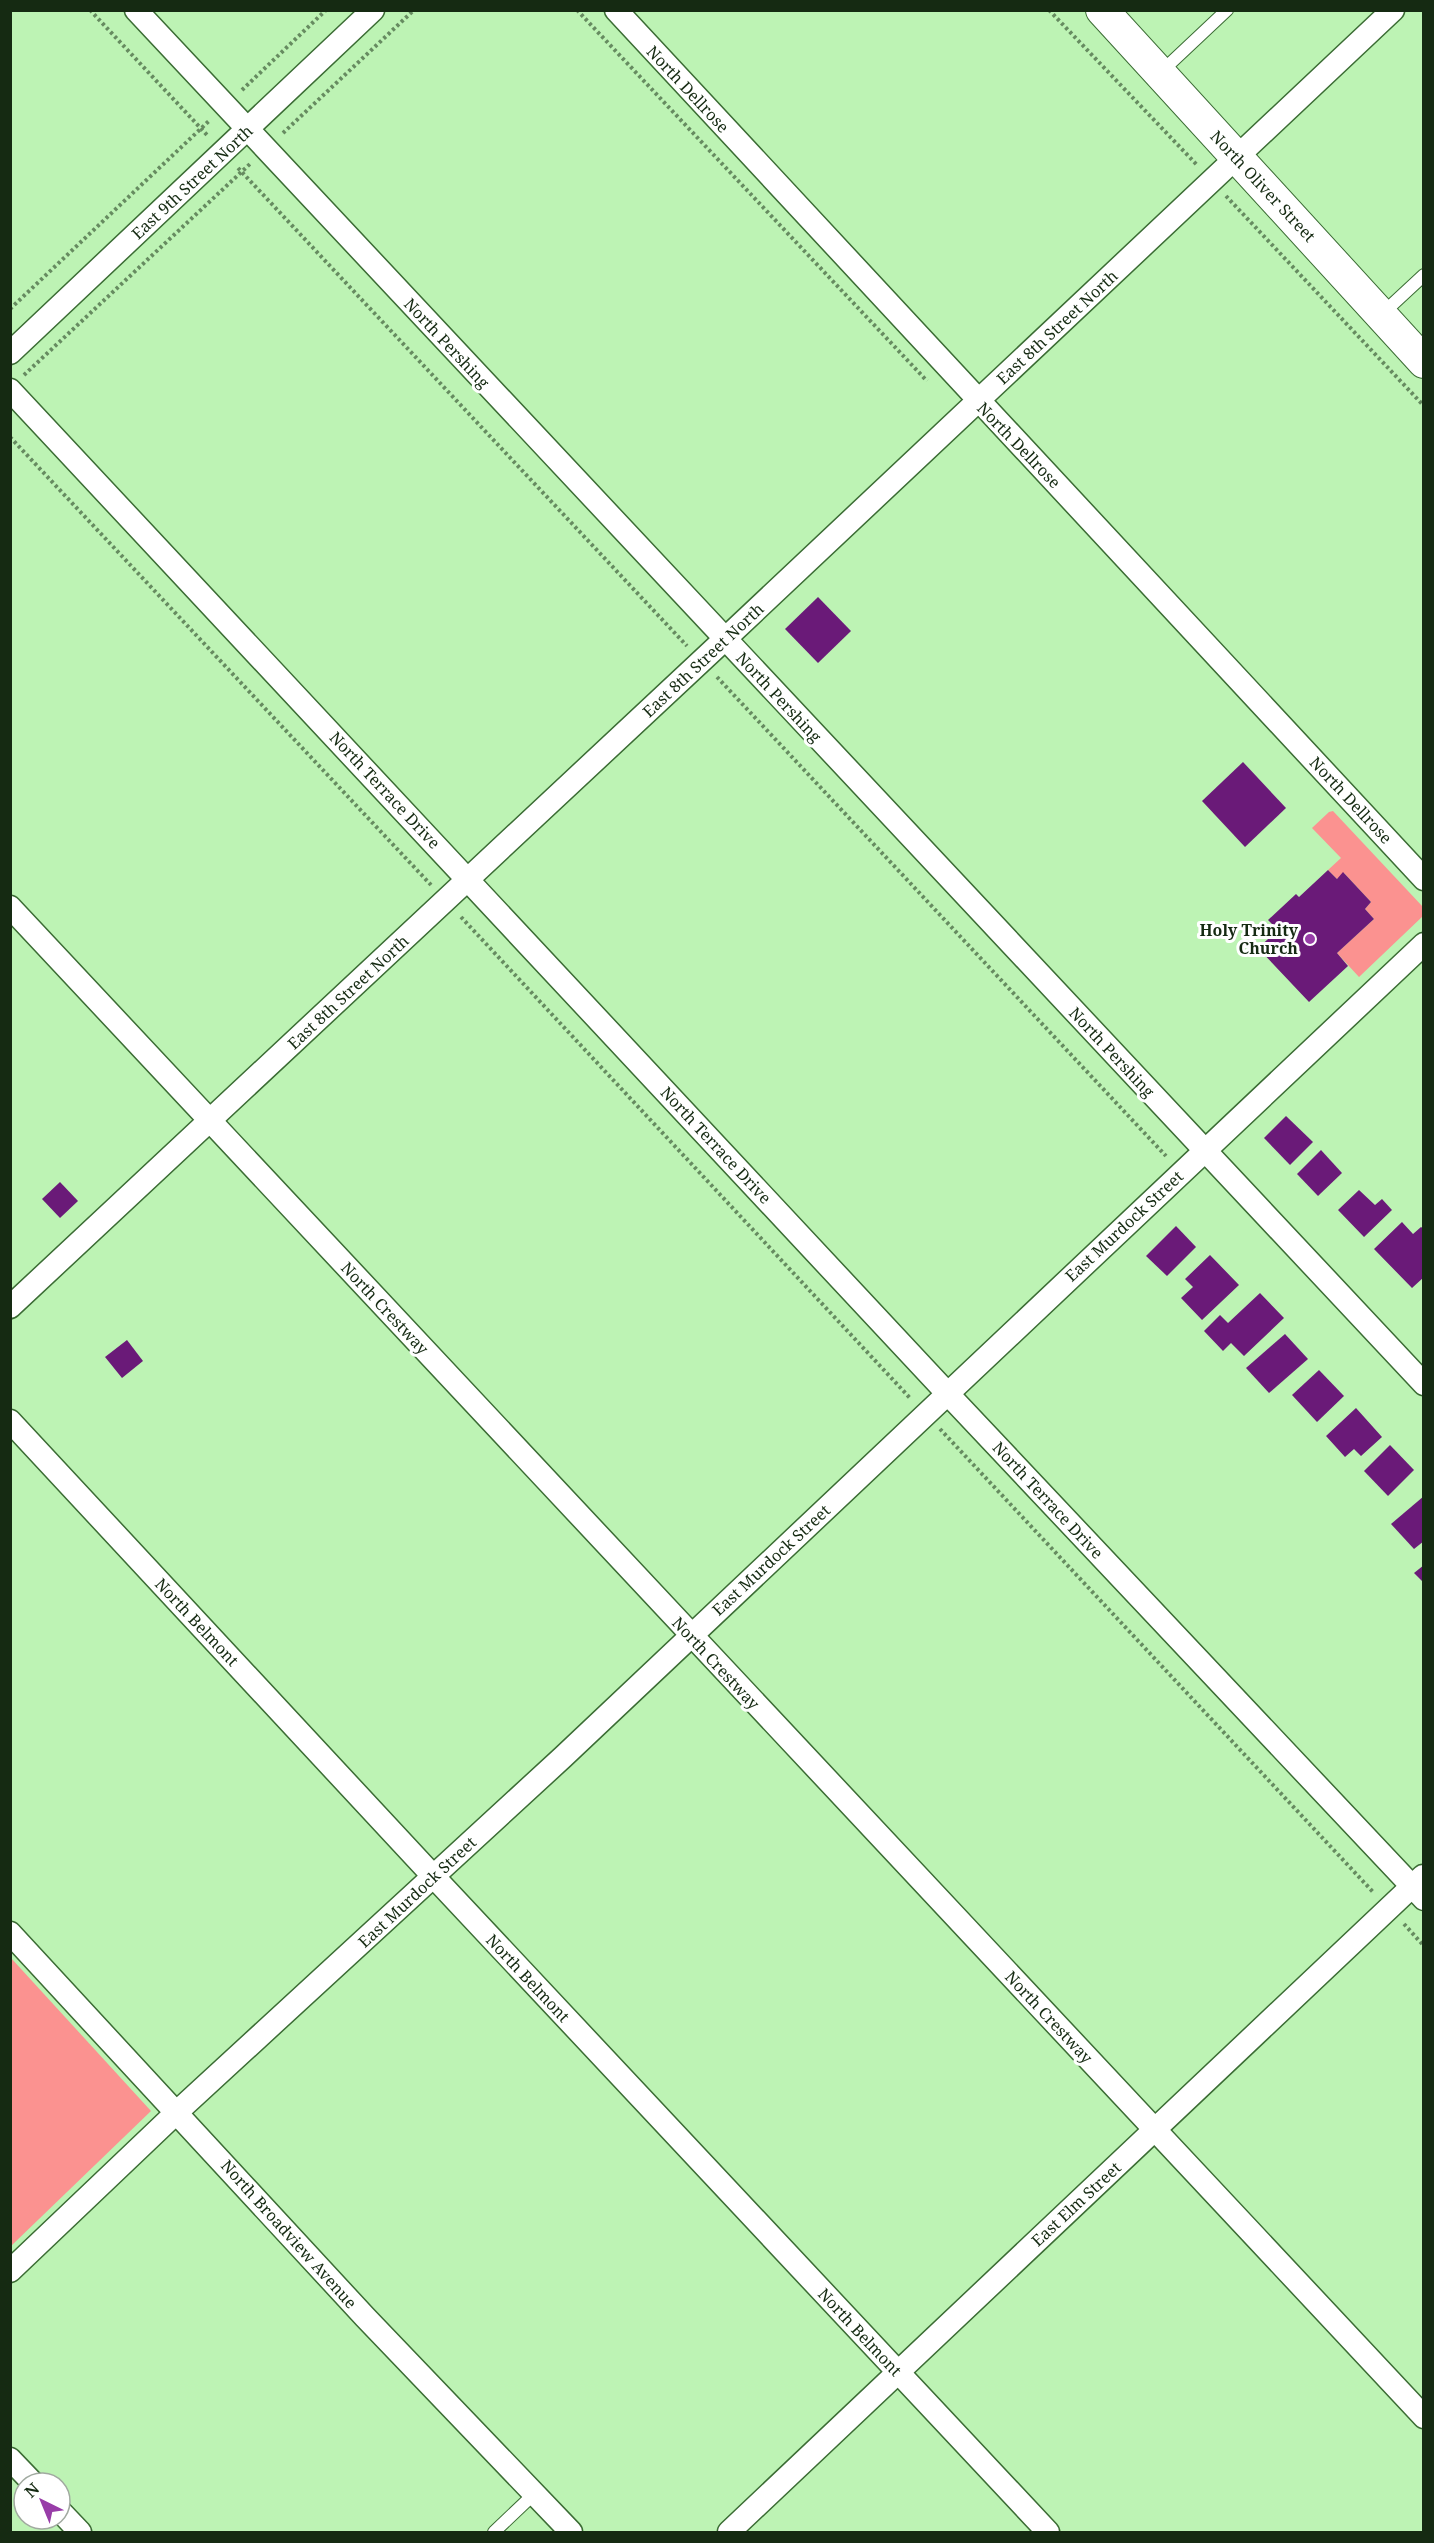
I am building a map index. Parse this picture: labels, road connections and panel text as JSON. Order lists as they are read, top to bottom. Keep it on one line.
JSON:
{"streets":{"main road":["North Oliver Street"],"street":["North Dellrose","East 9th Street North","East 8th Street North","North Pershing","North Terrace Drive","East Murdock Street","North Crestway","North Belmont","East Elm Street","North Broadview Avenue"]},"crossings":[["North Dellrose","East 8th Street North"],["East 9th Street North","North Pershing"],["North Oliver Street","East 8th Street North"],["East 8th Street North","North Pershing"],["East 8th Street North","North Terrace Drive"],["East 8th Street North","North Crestway"],["North Pershing","East Murdock Street"],["North Terrace Drive","East Murdock Street"],["North Terrace Drive","East Elm Street"],["East Murdock Street","North Crestway"],["East Murdock Street","North Belmont"],["East Murdock Street","North Broadview Avenue"],["North Crestway","East Elm Street"],["North Belmont","East Elm Street"]],"places":["Holy Trinity Church"],"north":"top left"}
